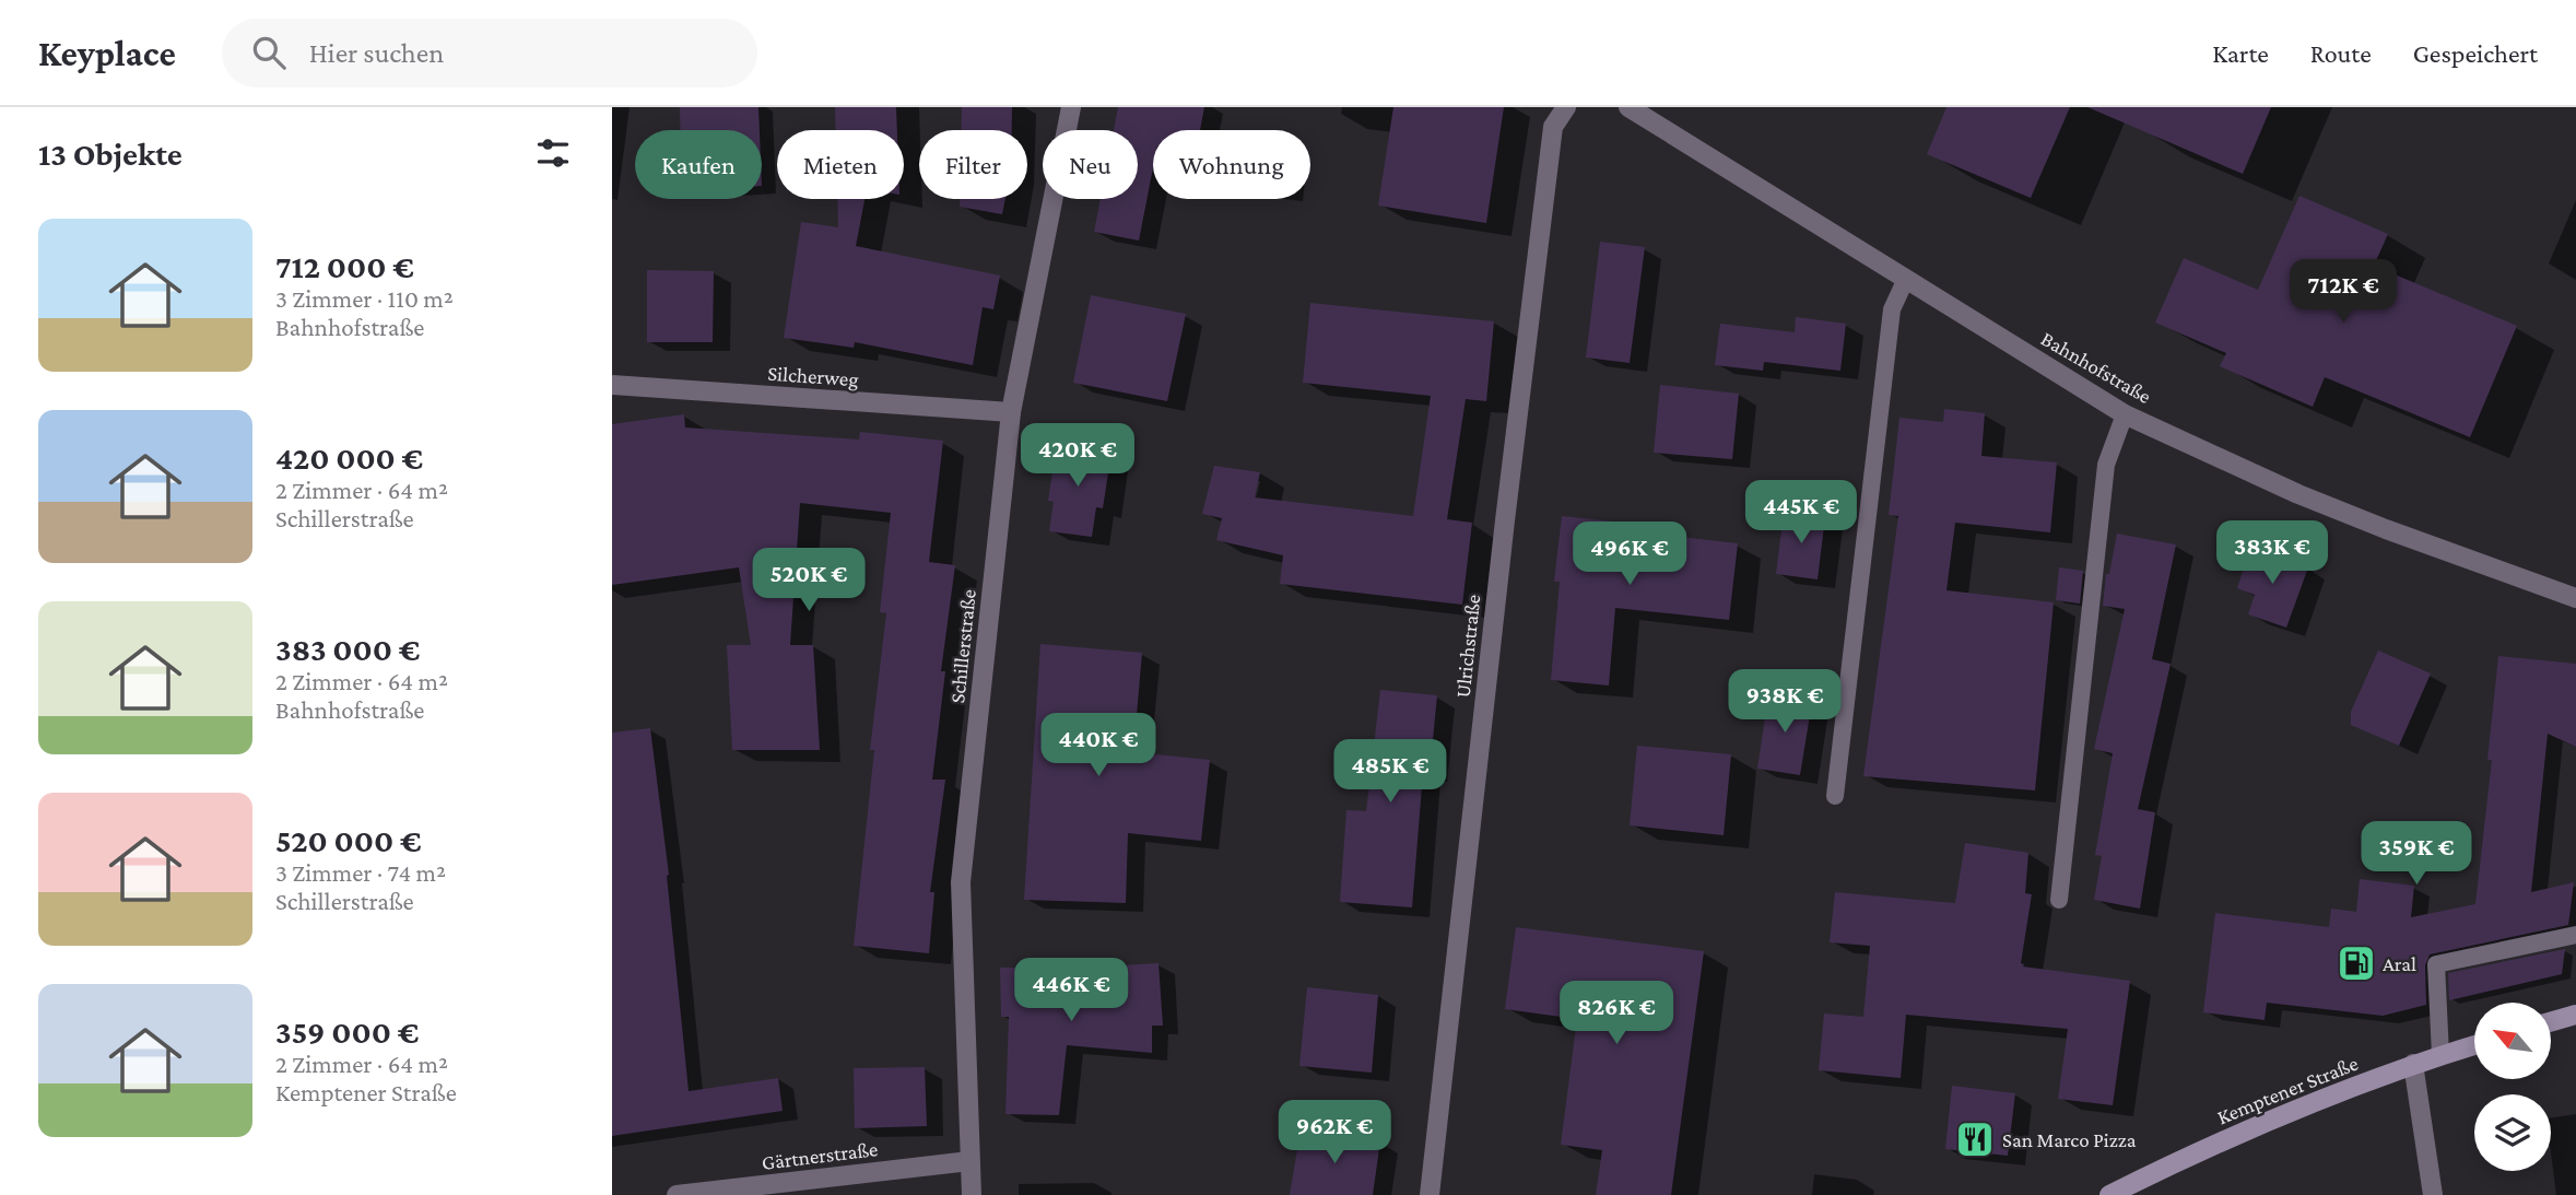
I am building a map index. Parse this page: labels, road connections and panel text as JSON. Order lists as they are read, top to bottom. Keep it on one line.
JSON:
{"streets":{"main road":["Kemptener Straße"],"street":["Bahnhofstraße","Silcherweg","Schillerstraße","Ulrichstraße","Gärtnerstraße"]},"crossings":[["Silcherweg","Schillerstraße"],["Schillerstraße","Gärtnerstraße"]],"places":{"fuel station":["Aral"],"restaurant":["San Marco Pizza"]},"north":"top left","page":{"header":"Keyplace","search":"Hier suchen","nav":["Karte","Route","Gespeichert"],"heading":"13 Objekte","chip":["Kaufen","Mieten","Filter","Neu","Wohnung"],"list":[{"name":"712 000 €","note":"3 Zimmer · 110 m² · Bahnhofstraße"},{"name":"420 000 €","note":"2 Zimmer · 64 m² · Schillerstraße"},{"name":"383 000 €","note":"2 Zimmer · 64 m² · Bahnhofstraße"},{"name":"520 000 €","note":"3 Zimmer · 74 m² · Schillerstraße"},{"name":"359 000 €","note":"2 Zimmer · 64 m² · Kemptener Straße"}],"price":["712K €","420K €","445K €","383K €","496K €","520K €","938K €","440K €","485K €","359K €","446K €","826K €","962K €"]}}
